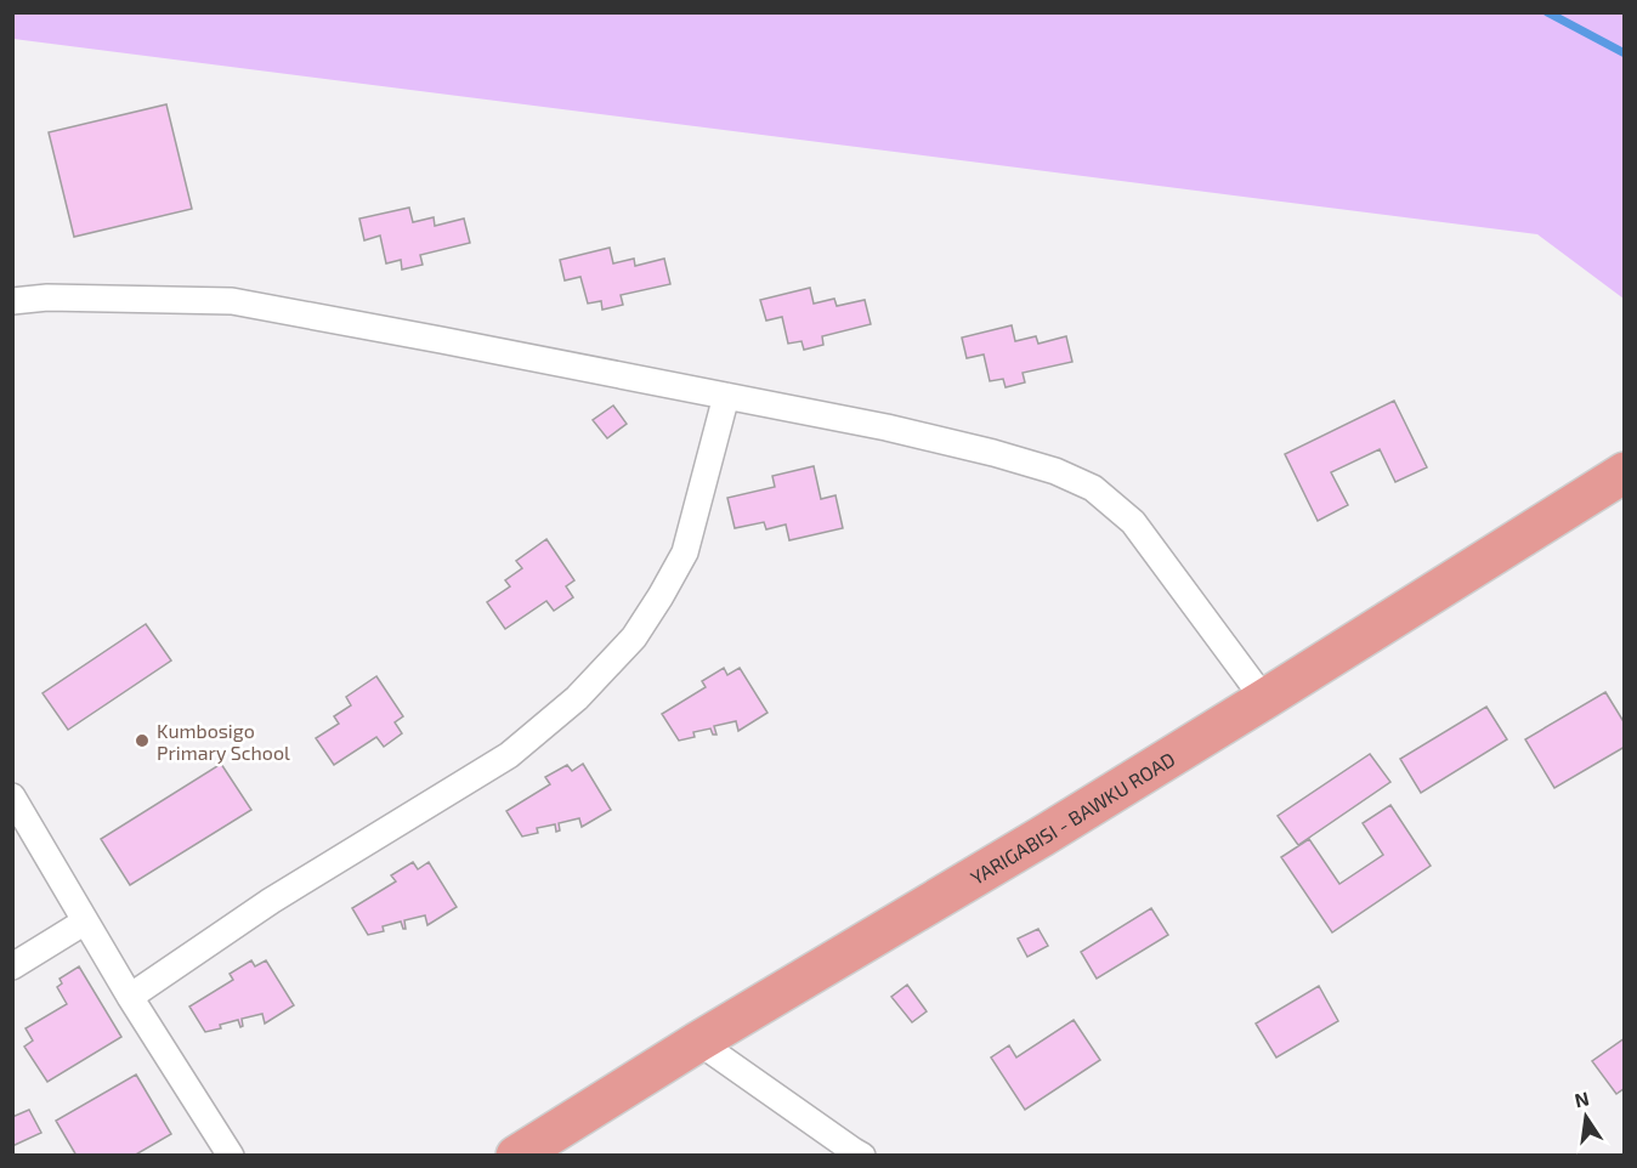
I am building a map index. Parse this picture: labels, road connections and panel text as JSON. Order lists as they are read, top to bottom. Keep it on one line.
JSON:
{"streets":{"highway":["YARIGABISI - BAWKU ROAD"]},"places":["Kumbosigo Primary School"],"north":"top"}
